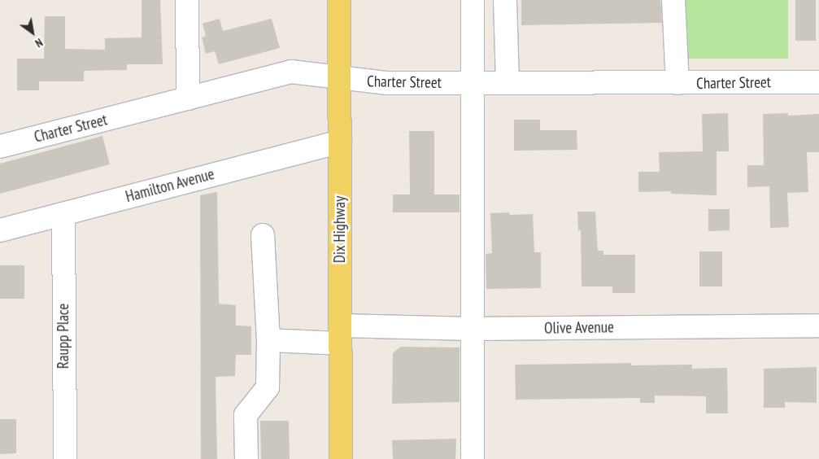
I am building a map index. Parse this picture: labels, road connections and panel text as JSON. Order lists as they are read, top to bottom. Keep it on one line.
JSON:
{"streets":{"main road":["Dix Highway"],"street":["Charter Street","Hamilton Avenue","Olive Avenue","Raupp Place"]},"crossings":[["Charter Street","Dix Highway"],["Hamilton Avenue","Dix Highway"],["Hamilton Avenue","Raupp Place"],["Dix Highway","Olive Avenue"]],"north":"bottom right"}
